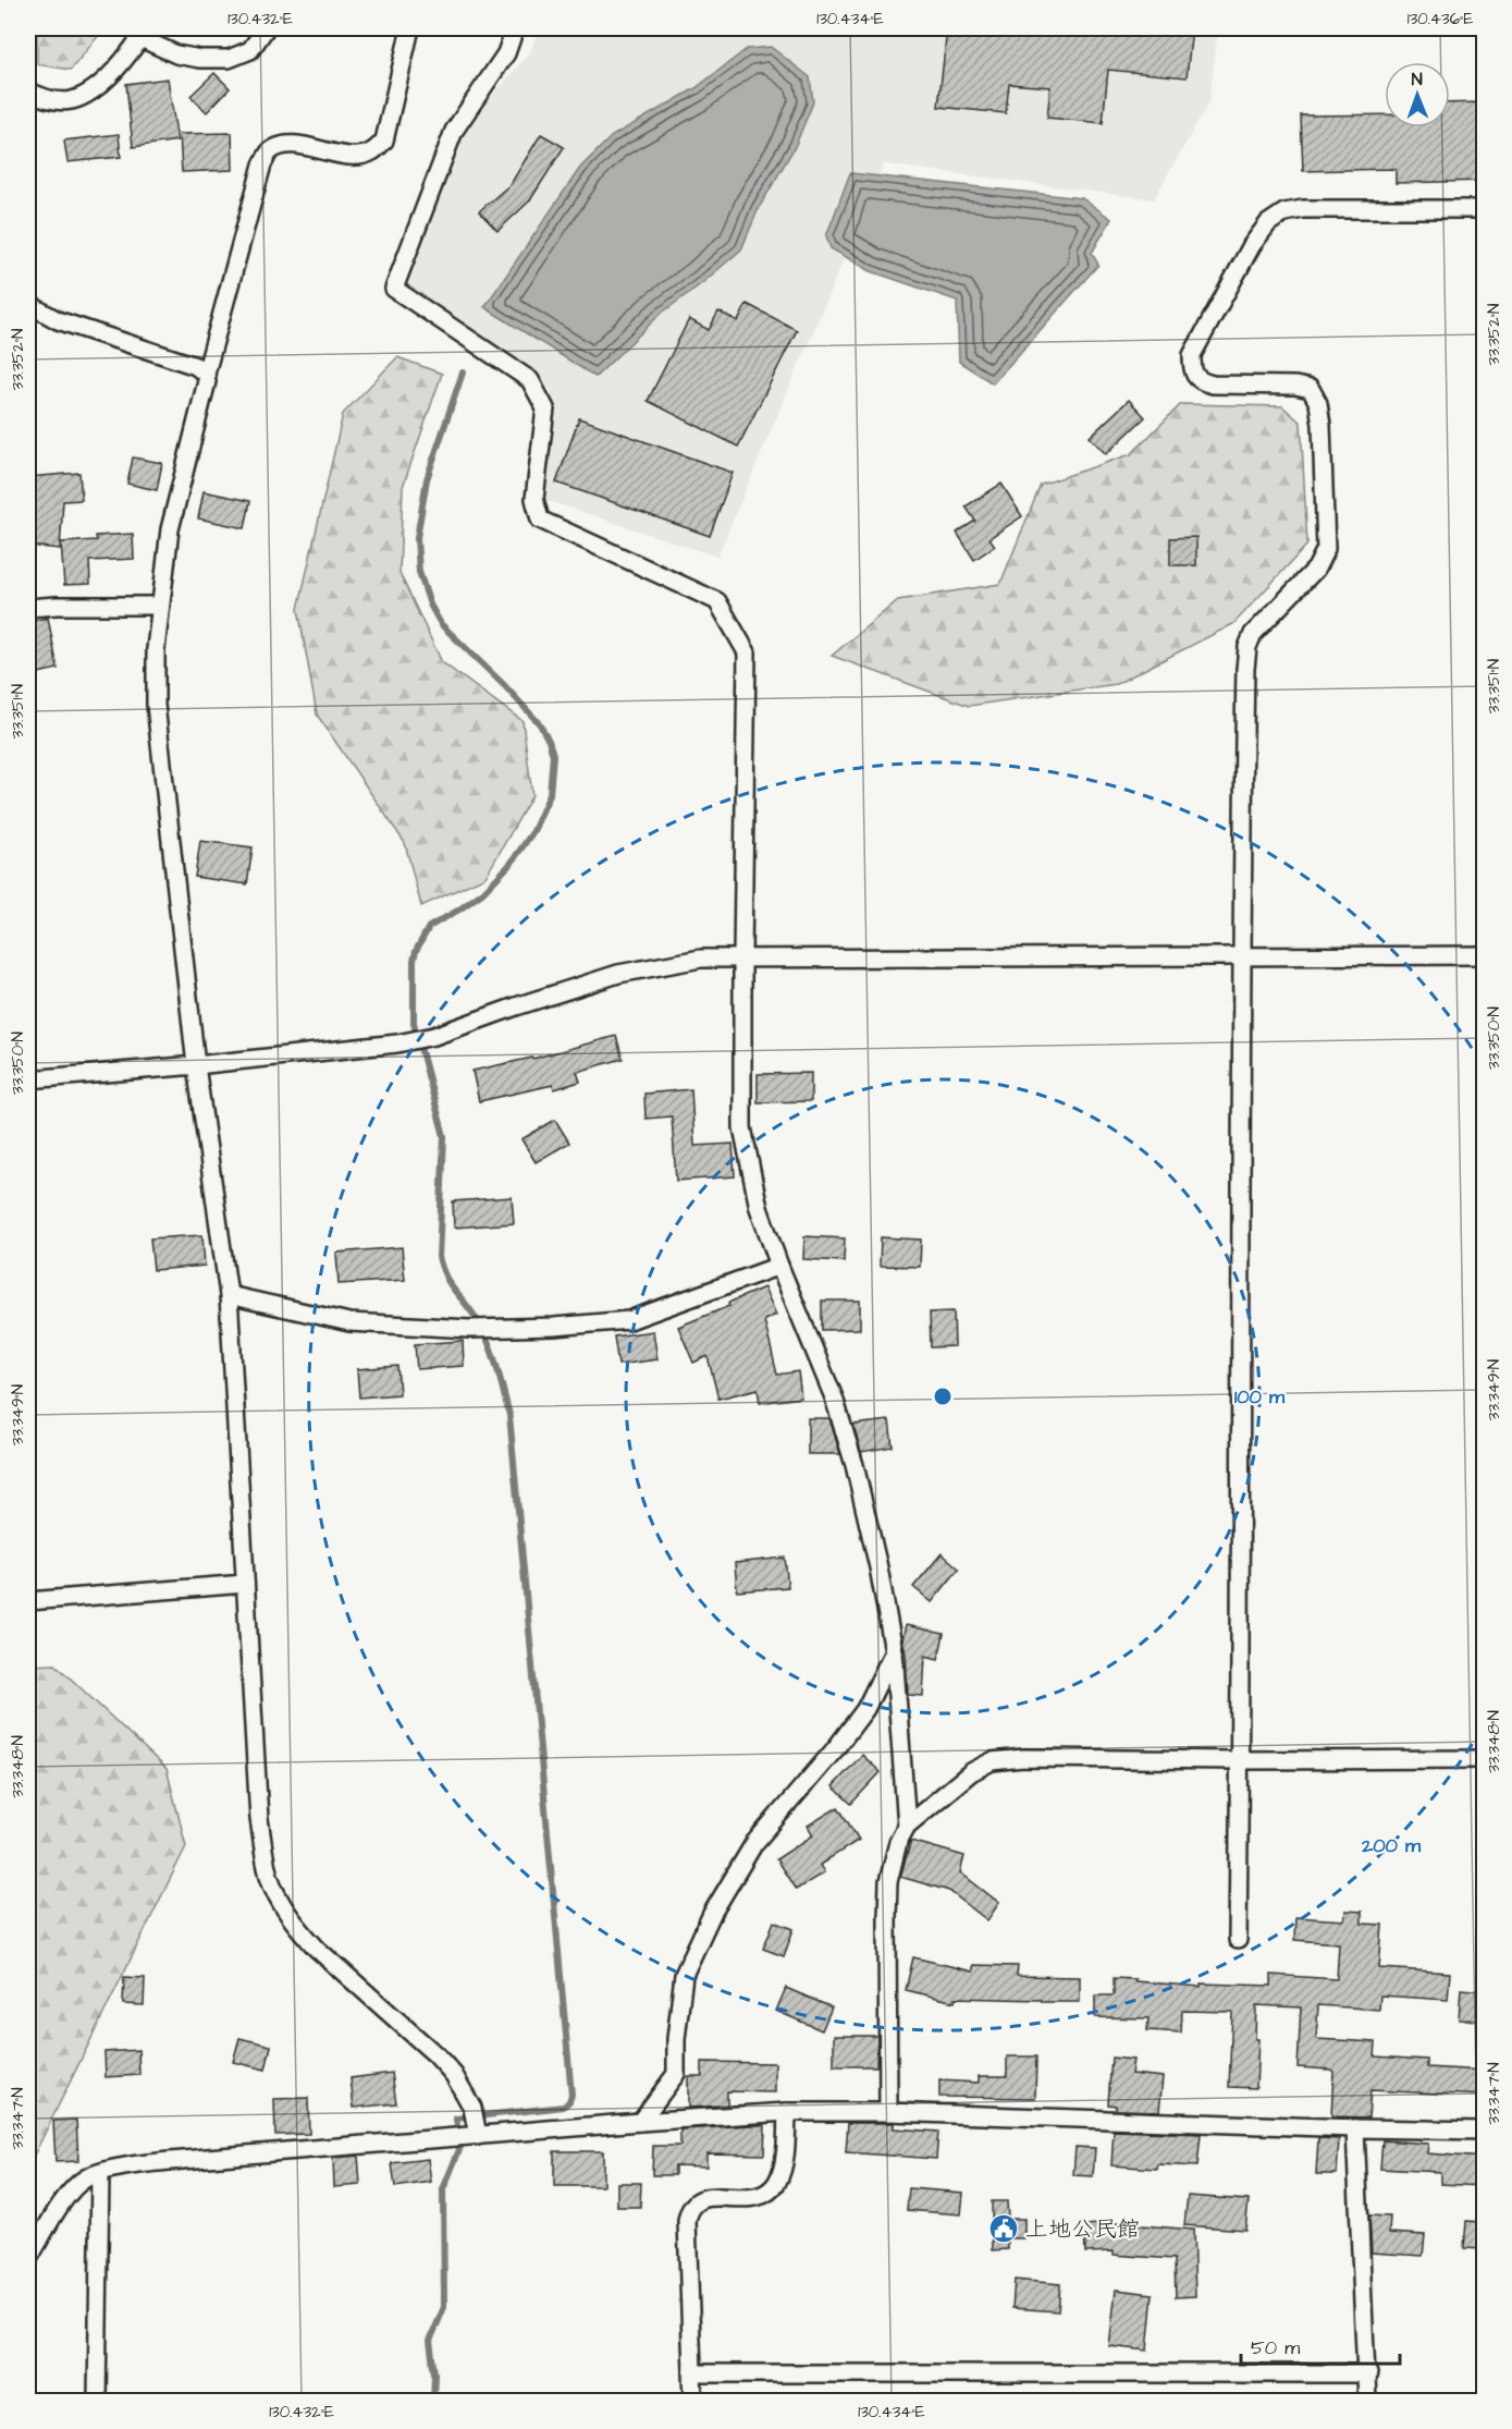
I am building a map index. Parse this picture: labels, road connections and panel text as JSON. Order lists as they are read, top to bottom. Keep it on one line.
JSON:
{"places":{"public building":["上地公民館"]},"scale_bar":"50 m","north":"top","coordinates":["130.432°E","130.434°E","130.436°E","33.352°N","33.351°N","33.350°N","33.349°N","33.348°N","33.347°N"],"rings":["100 m","200 m"]}
